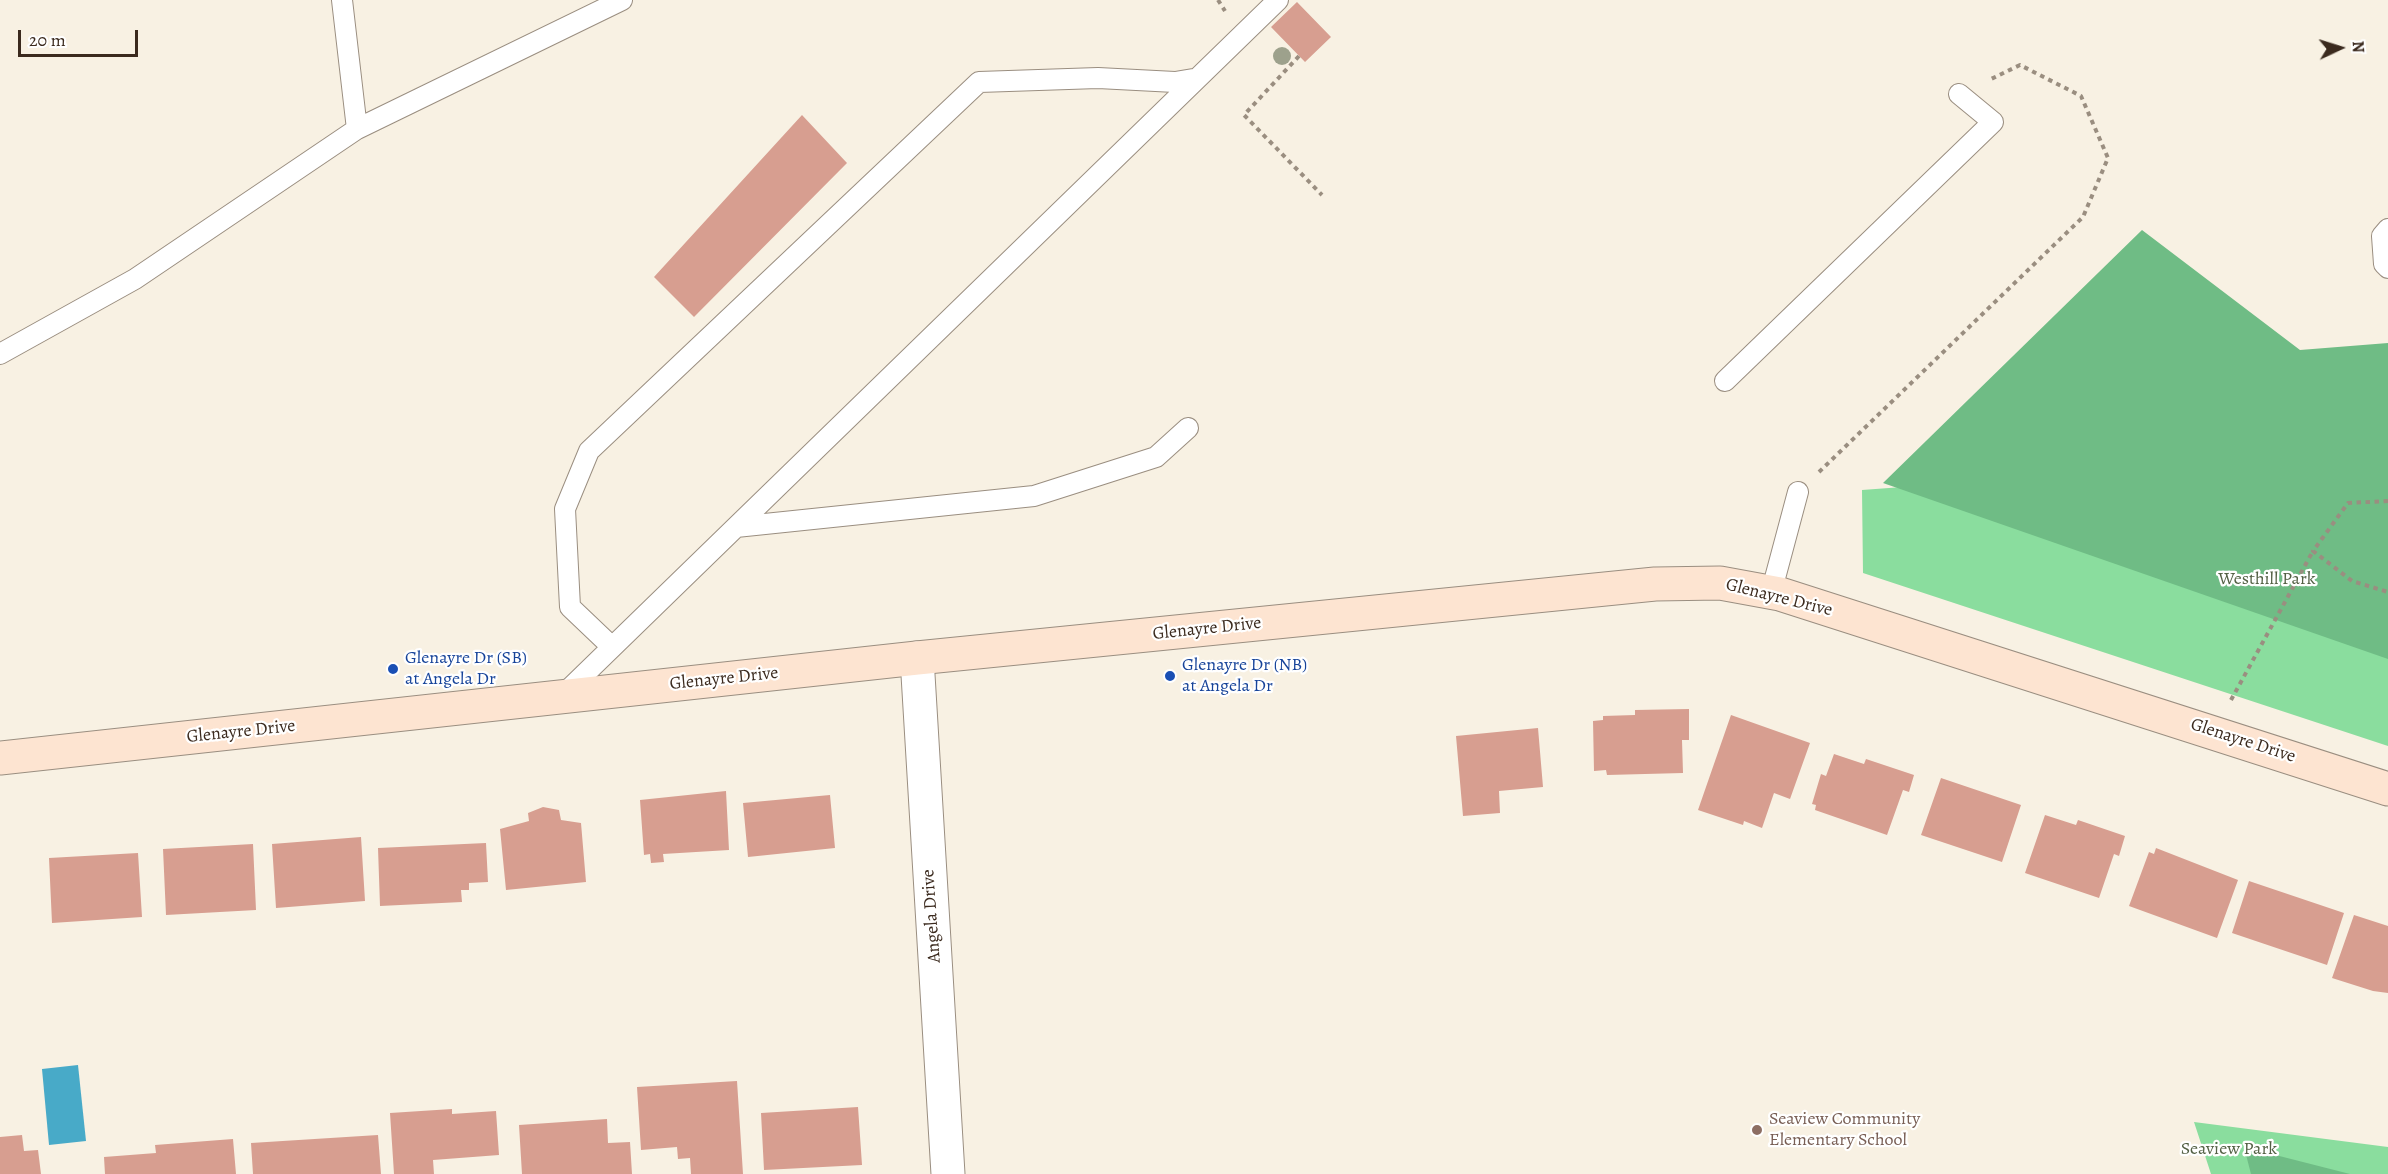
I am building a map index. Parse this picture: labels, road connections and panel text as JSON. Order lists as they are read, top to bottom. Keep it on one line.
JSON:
{"streets":{"street":["Glenayre Drive","Angela Drive"]},"crossings":[["Glenayre Drive","Angela Drive"]],"parks":["Westhill Park","Seaview Park"],"places":["Glenayre Dr (SB) at Angela Dr","Glenayre Dr (NB) at Angela Dr","Seaview Community Elementary School"],"scale_bar":"20 m","north":"right"}
